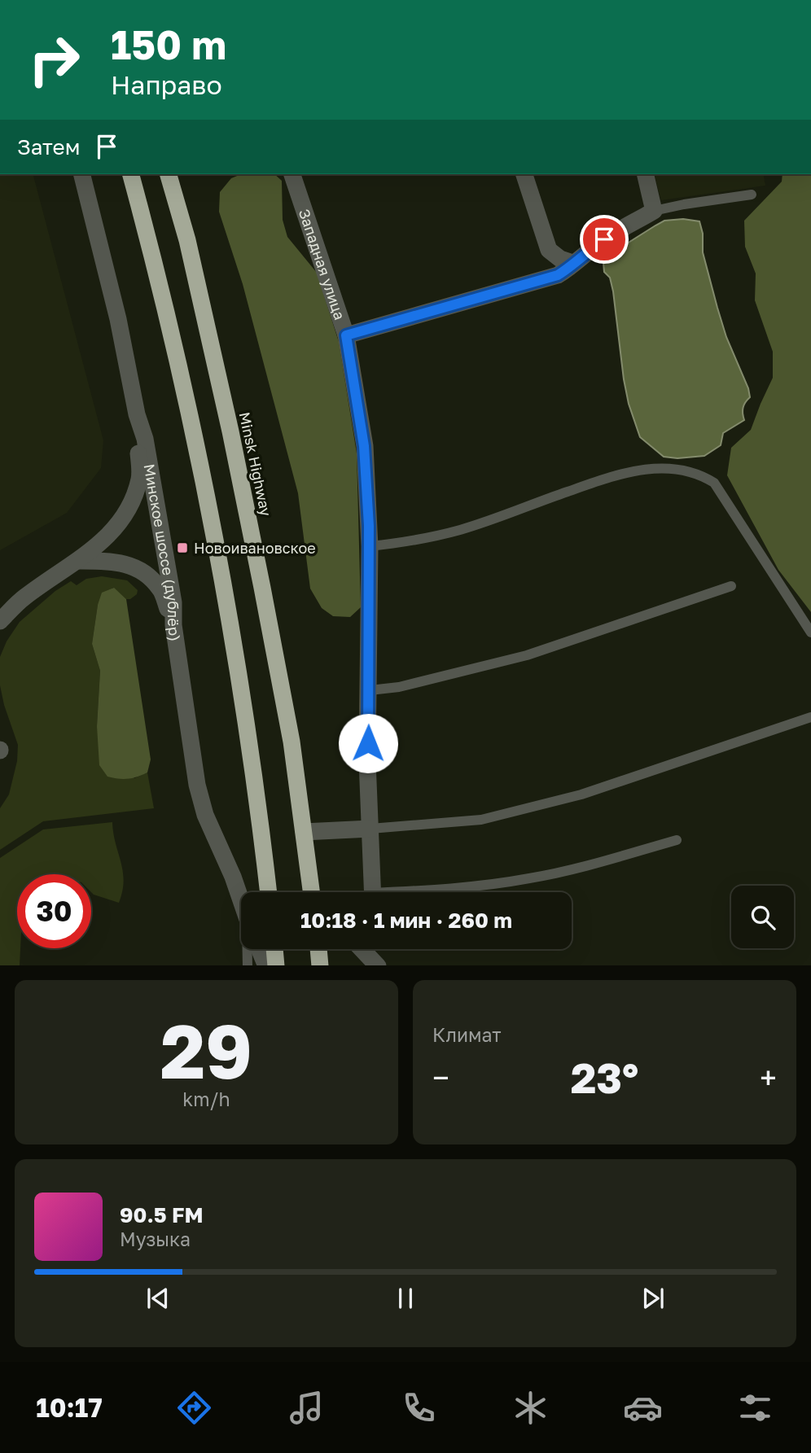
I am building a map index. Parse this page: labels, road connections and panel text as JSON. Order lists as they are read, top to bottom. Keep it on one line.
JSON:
{"streets":{"highway":["Minsk Highway"],"street":["Западная улица","Минское шоссе (дублёр)"]},"places":{"transit":["Новоивановское"]},"page":{"turn":["150 m","Направо"],"then":"Затем","limit":"30","trip":"10:18 · 1 мин · 260 m","tile":[["29","km/h"],"Климат"],"heat":["−","23°","+"],"song":["90.5 FM","Музыка"],"tabs":"10:17"}}
